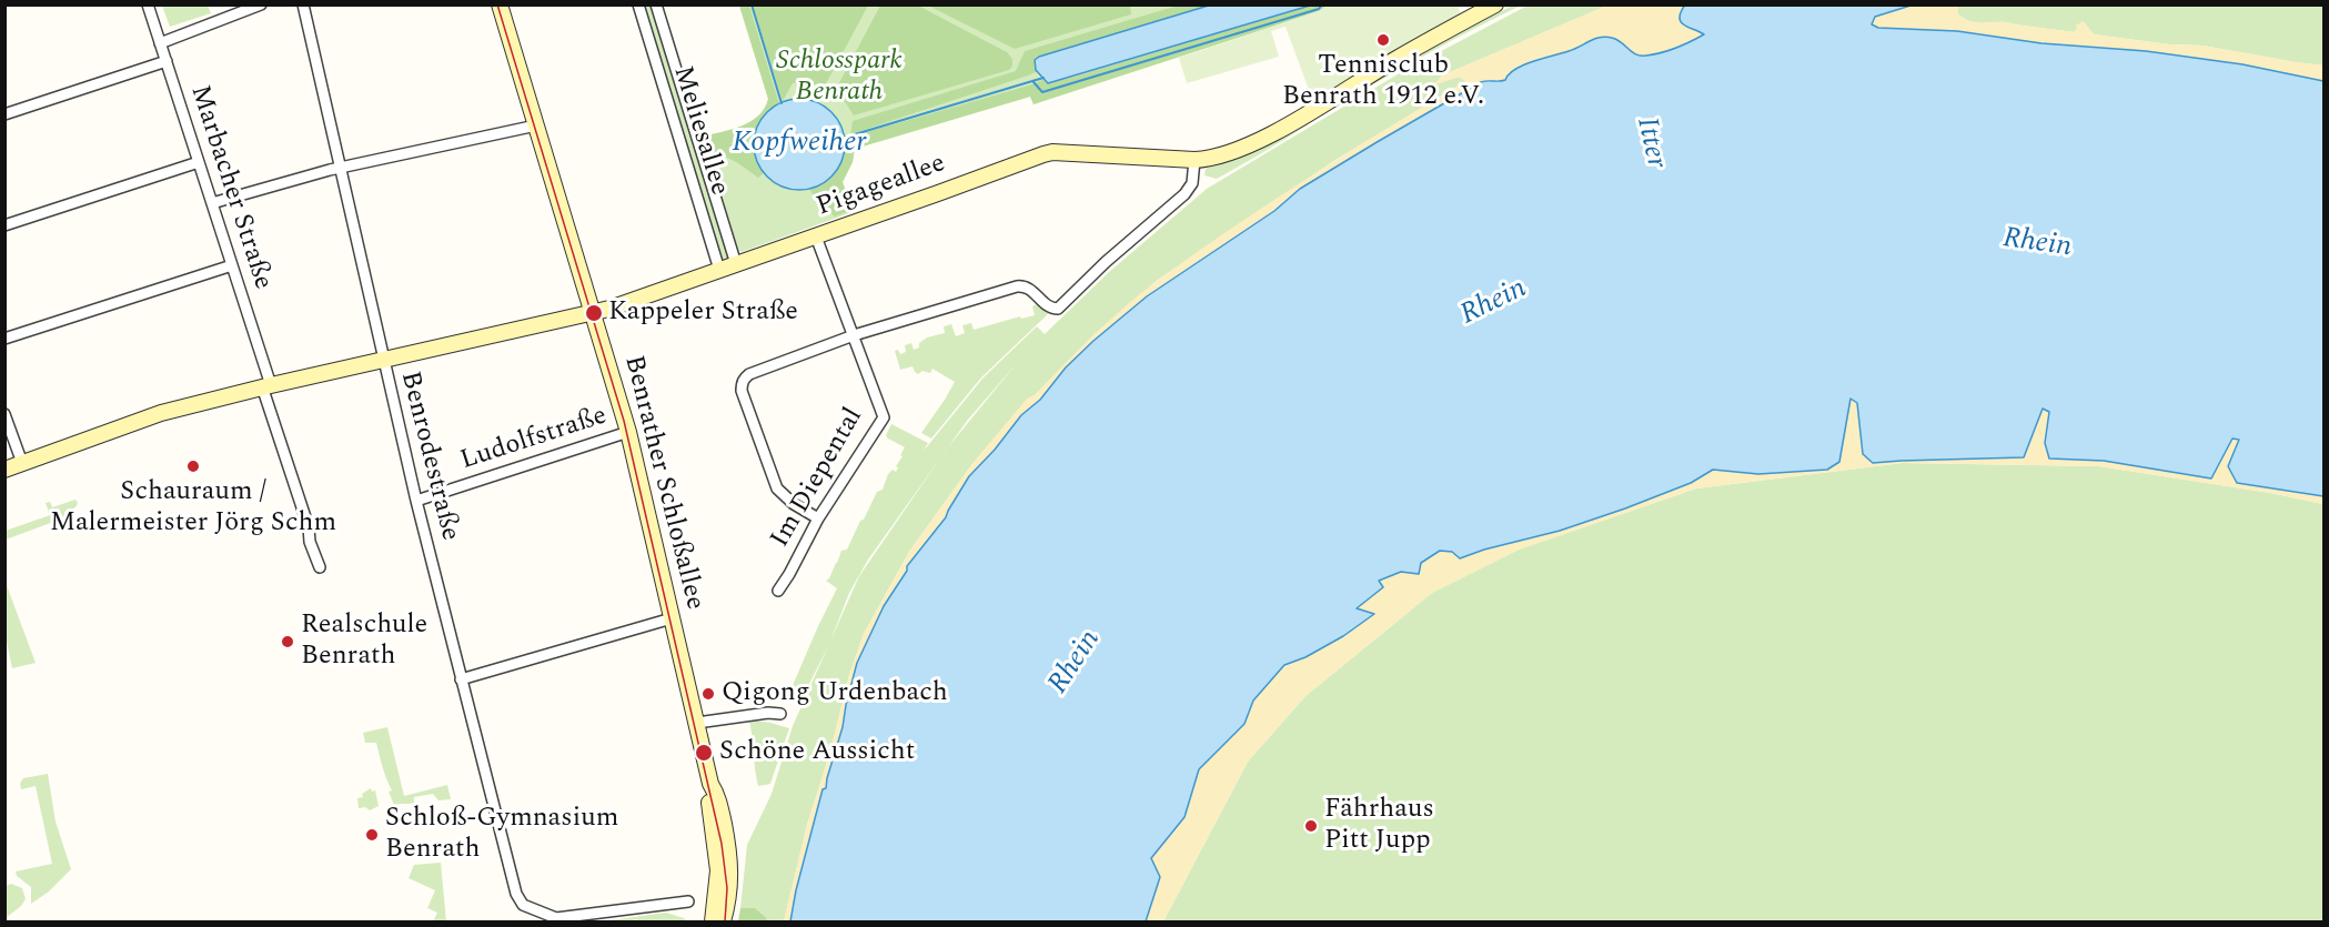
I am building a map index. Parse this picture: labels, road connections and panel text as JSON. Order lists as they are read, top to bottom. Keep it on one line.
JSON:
{"streets":{"street":["Meliesallee","Pigageallee","Marbacher Straße","Ludolfstraße","Benrodestraße","Im Diepental","Benrather Schloßallee"]},"crossings":[["Meliesallee","Pigageallee"],["Pigageallee","Im Diepental"],["Pigageallee","Benrather Schloßallee"],["Ludolfstraße","Benrodestraße"],["Ludolfstraße","Benrather Schloßallee"]],"water":["Itter","Kopfweiher","Rhein"],"parks":["Schlosspark Benrath"],"places":["Tennisclub Benrath 1912 e.V.","Kappeler Straße","Schauraum / Malermeister Jörg Schm","Realschule Benrath","Qigong Urdenbach","Schöne Aussicht","Fährhaus Pitt Jupp","Schloß-Gymnasium Benrath"]}
